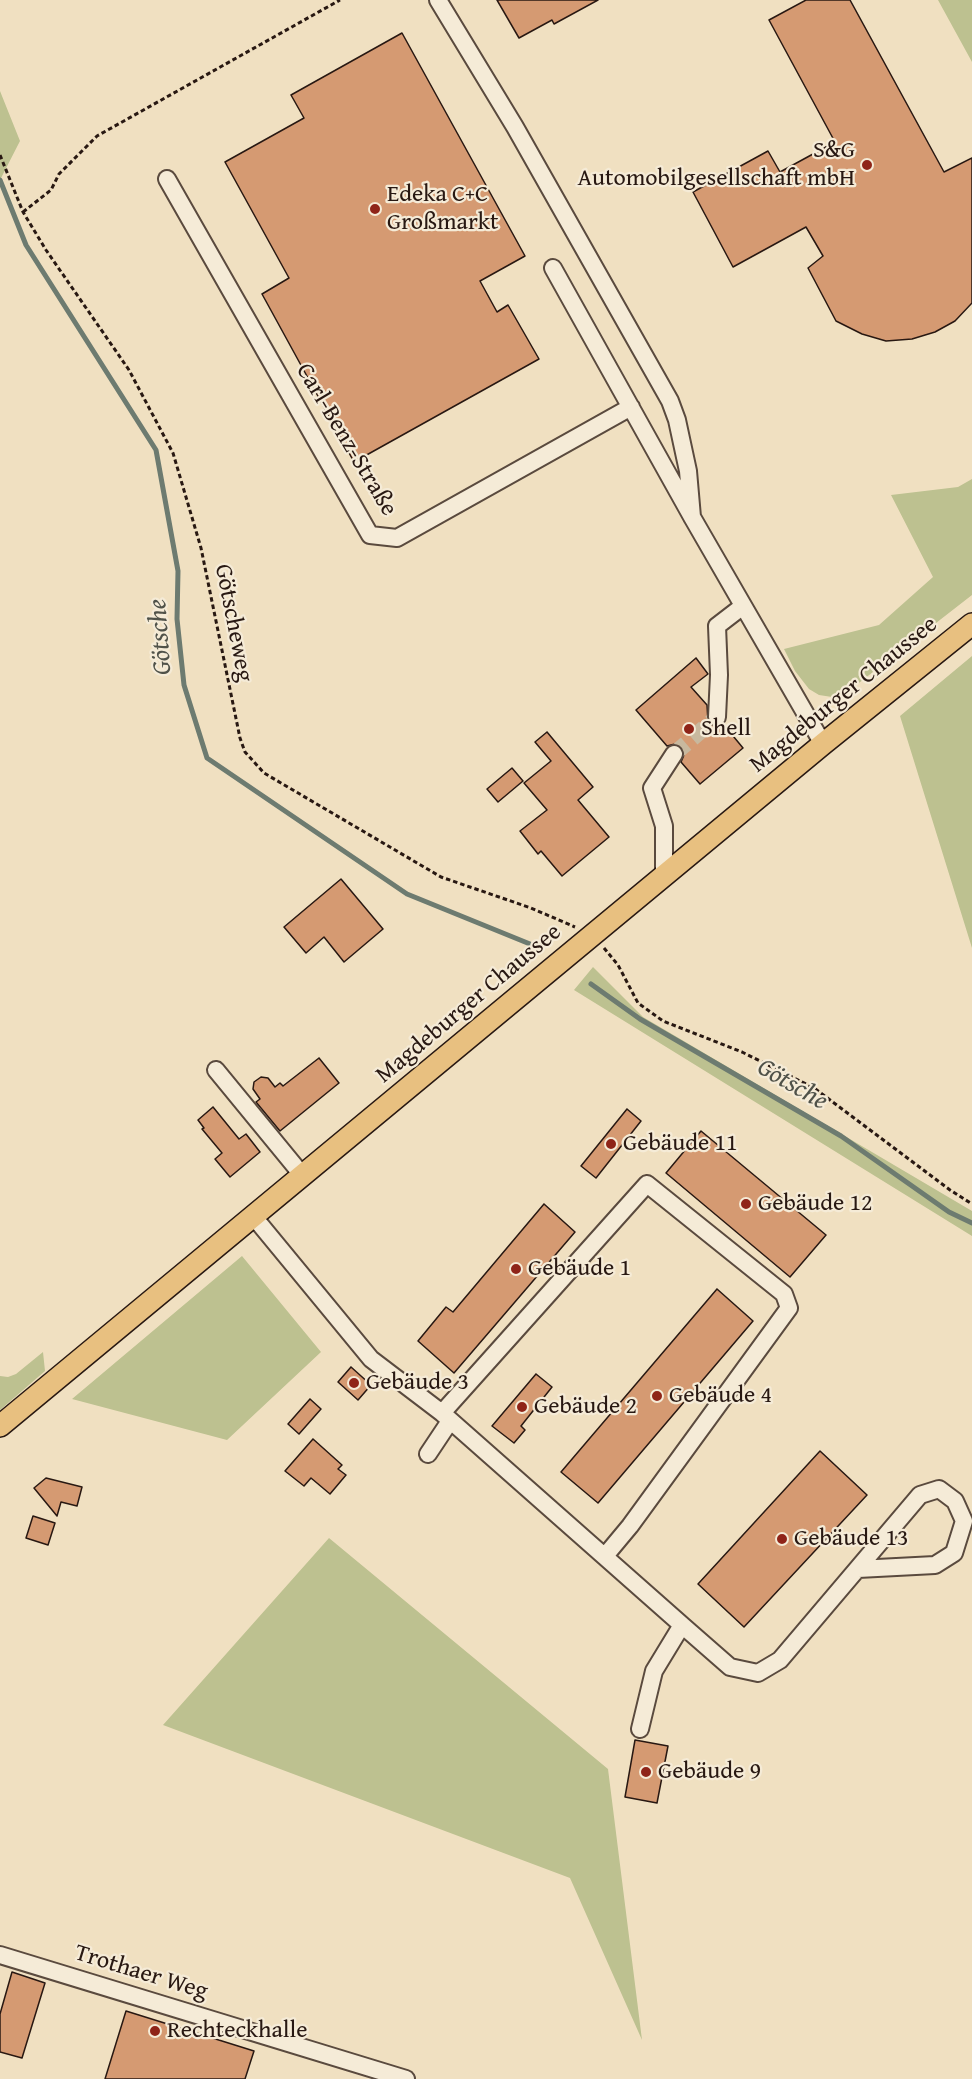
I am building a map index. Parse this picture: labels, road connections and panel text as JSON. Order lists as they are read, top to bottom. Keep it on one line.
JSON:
{"streets":{"main road":["Magdeburger Chaussee"],"street":["Carl-Benz-Straße","Trothaer Weg"],"path":["Götscheweg"]},"crossings":[["Götscheweg","Magdeburger Chaussee"]],"water":["Götsche"],"places":["S&G Automobilgesellschaft mbH","Edeka C+C Großmarkt","Shell","Gebäude 11","Gebäude 12","Gebäude 1","Gebäude 3","Gebäude 4","Gebäude 2","Gebäude 13","Gebäude 9","Rechteckhalle"]}
